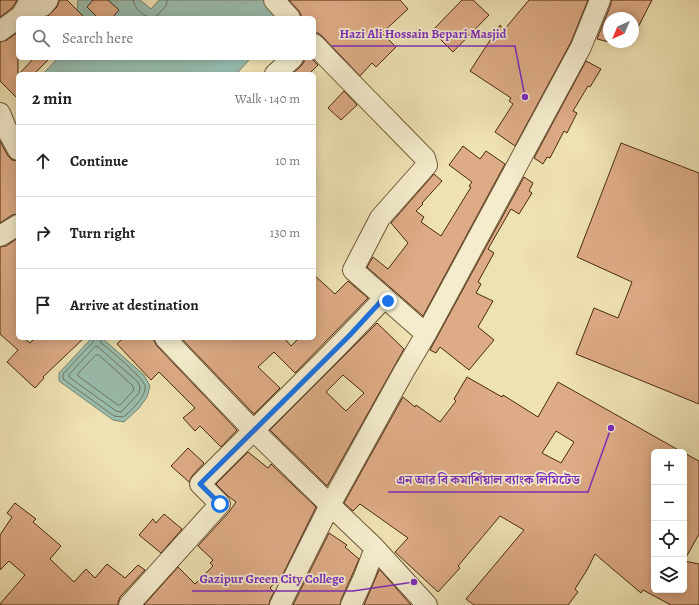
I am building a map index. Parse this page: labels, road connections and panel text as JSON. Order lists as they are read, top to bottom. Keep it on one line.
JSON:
{"places":["Hazi Ali Hossain Bepari Masjid","এন আর বি কমার্শিয়াল ব্যাংক লিমিটেড","Gazipur Green City College"],"north":"bottom left","page":{"search":"Search here","heading":["2 min","Walk · 140 m"],"list":[["Continue","10 m"],["Turn right","130 m"],"Arrive at destination"],"map_buttons":["+","−"]}}
